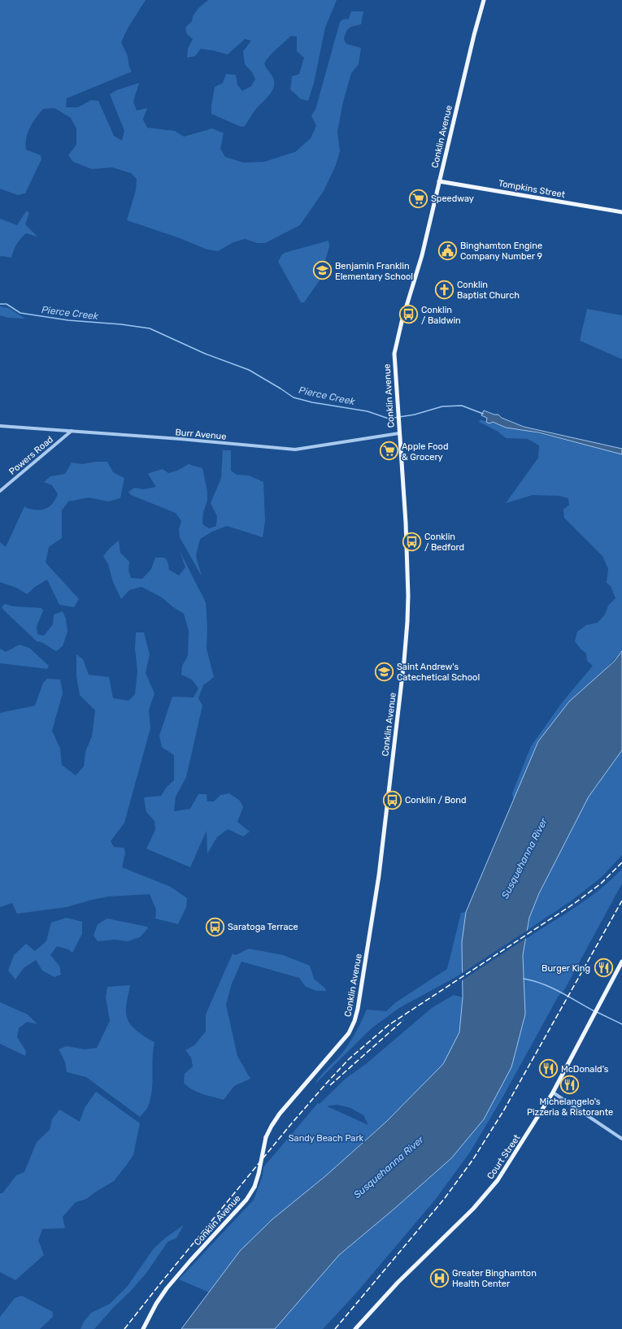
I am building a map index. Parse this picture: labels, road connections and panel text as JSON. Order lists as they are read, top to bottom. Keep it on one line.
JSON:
{"streets":{"main road":["Conklin Avenue","Tompkins Street","Court Street"],"street":["Burr Avenue","Powers Road"]},"crossings":[["Conklin Avenue","Tompkins Street"],["Conklin Avenue","Burr Avenue"],["Burr Avenue","Powers Road"]],"water":["Pierce Creek","Susquehanna River"],"parks":["Sandy Beach Park"],"places":{"supermarket":["Speedway","Apple Food & Grocery"],"public building":["Binghamton Engine Company Number 9"],"school or university":["Benjamin Franklin Elementary School","Saint Andrew's Catechetical School"],"church":["Conklin Baptist Church"],"bus stop":["Conklin / Baldwin","Conklin / Bedford","Conklin / Bond","Saratoga Terrace"],"restaurant":["Burger King","McDonald's","Michelangelo's Pizzeria & Ristorante"],"hospital":["Greater Binghamton Health Center"]}}
